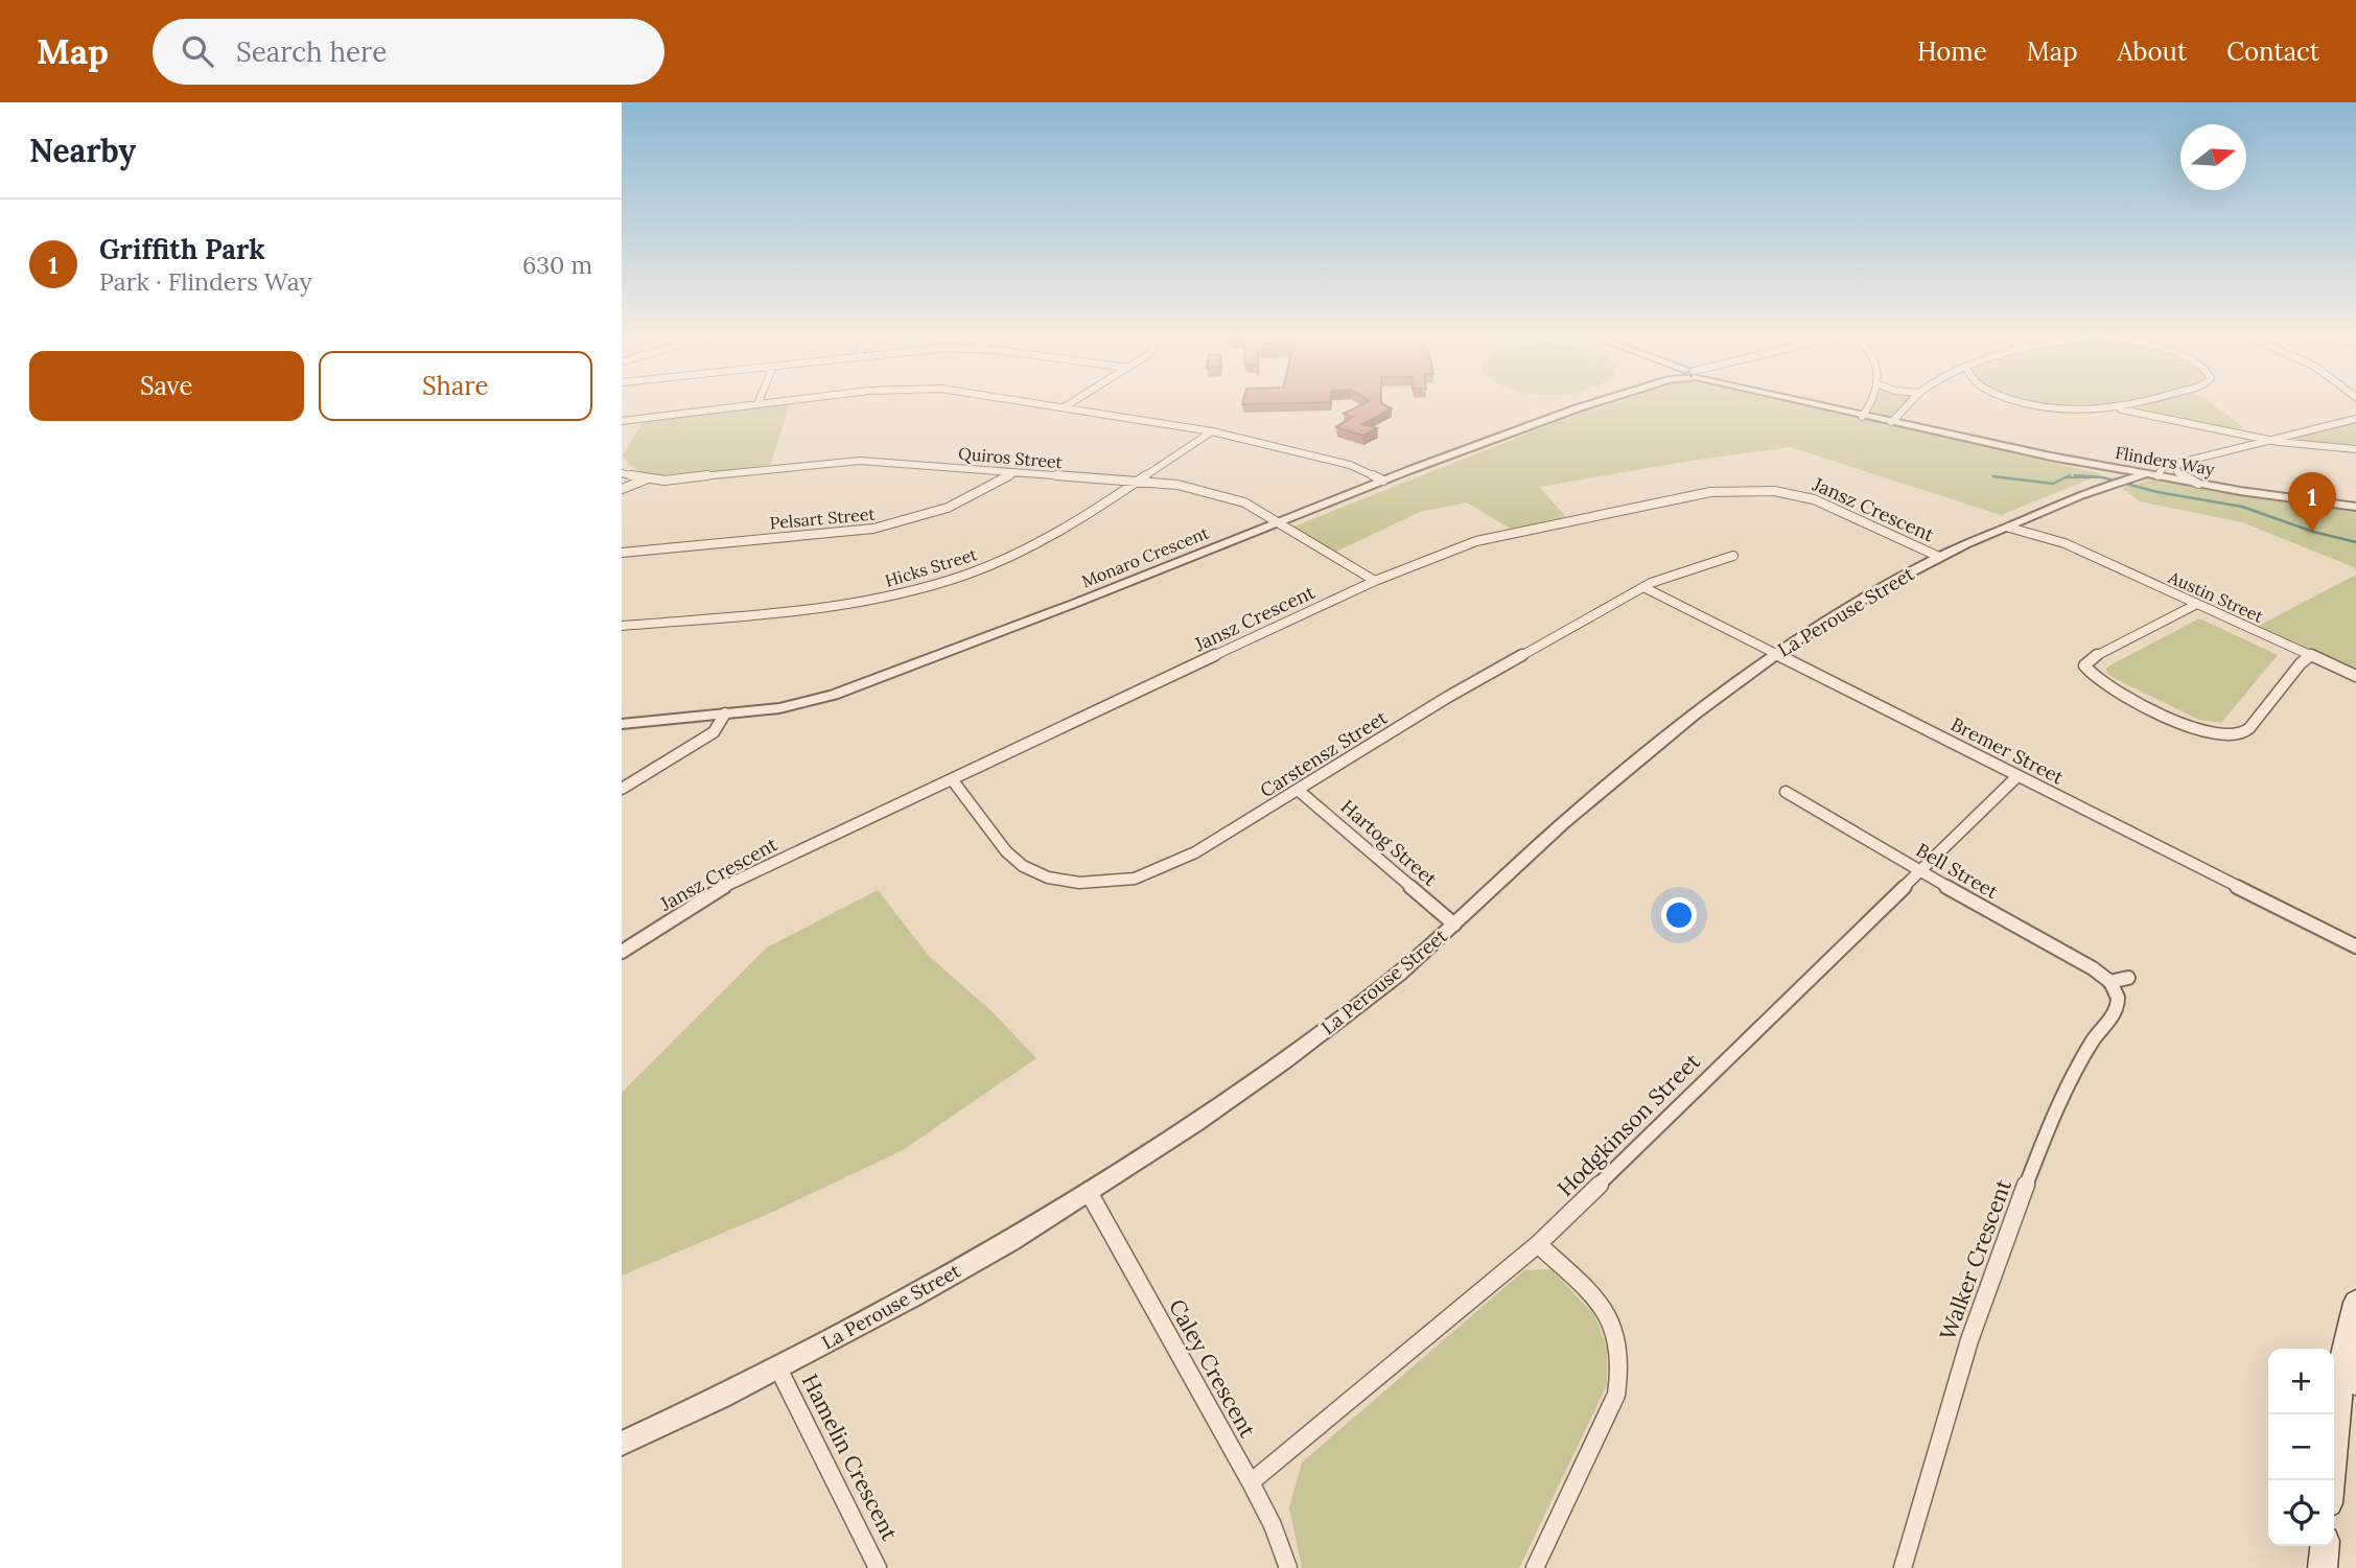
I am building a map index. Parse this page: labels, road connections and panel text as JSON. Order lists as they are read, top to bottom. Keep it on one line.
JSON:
{"streets":{"street":["Quiros Street","Flinders Way","Jansz Crescent","Pelsart Street","Monaro Crescent","Hicks Street","Austin Street","La Perouse Street","Bremer Street","Carstensz Street","Hartog Street","Bell Street","Hodgkinson Street","Walker Crescent","Caley Crescent","Hamelin Crescent"]},"crossings":[["Quiros Street","Jansz Crescent"],["Quiros Street","Pelsart Street"],["Quiros Street","Monaro Crescent"],["Quiros Street","Hicks Street"],["Flinders Way","La Perouse Street"],["Jansz Crescent","La Perouse Street"],["Jansz Crescent","Carstensz Street"],["Austin Street","La Perouse Street"],["La Perouse Street","Bremer Street"],["La Perouse Street","Hartog Street"],["La Perouse Street","Caley Crescent"],["La Perouse Street","Hamelin Crescent"],["Bremer Street","Carstensz Street"],["Bremer Street","Hodgkinson Street"],["Carstensz Street","Hartog Street"],["Bell Street","Hodgkinson Street"],["Bell Street","Walker Crescent"],["Hodgkinson Street","Caley Crescent"]],"north":"right","page":{"header":"Map","search":"Search here","nav":["Home","Map","About","Contact"],"heading":"Nearby","list":[{"mark":"1","name":"Griffith Park","note":"Park · Flinders Way","value":"630 m"}],"buttons":["Save","Share"],"pins":"1","map_buttons":["+","−"]}}
